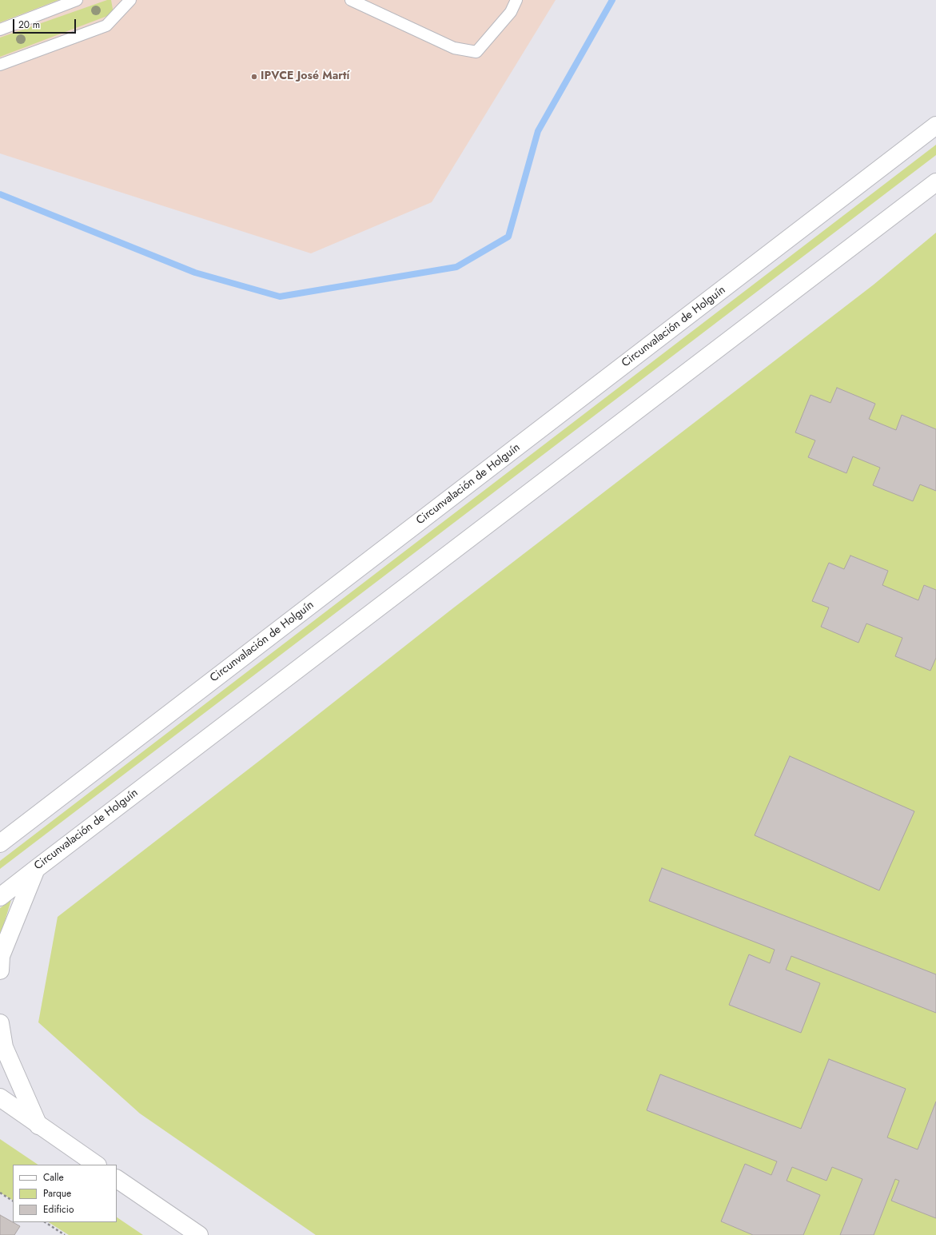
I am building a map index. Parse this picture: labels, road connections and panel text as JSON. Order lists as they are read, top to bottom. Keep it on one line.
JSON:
{"streets":{"main road":["Circunvalación de Holguín"]},"places":["IPVCE José Martí"],"legend":["Calle","Parque","Edificio"],"scale_bar":"20 m"}
